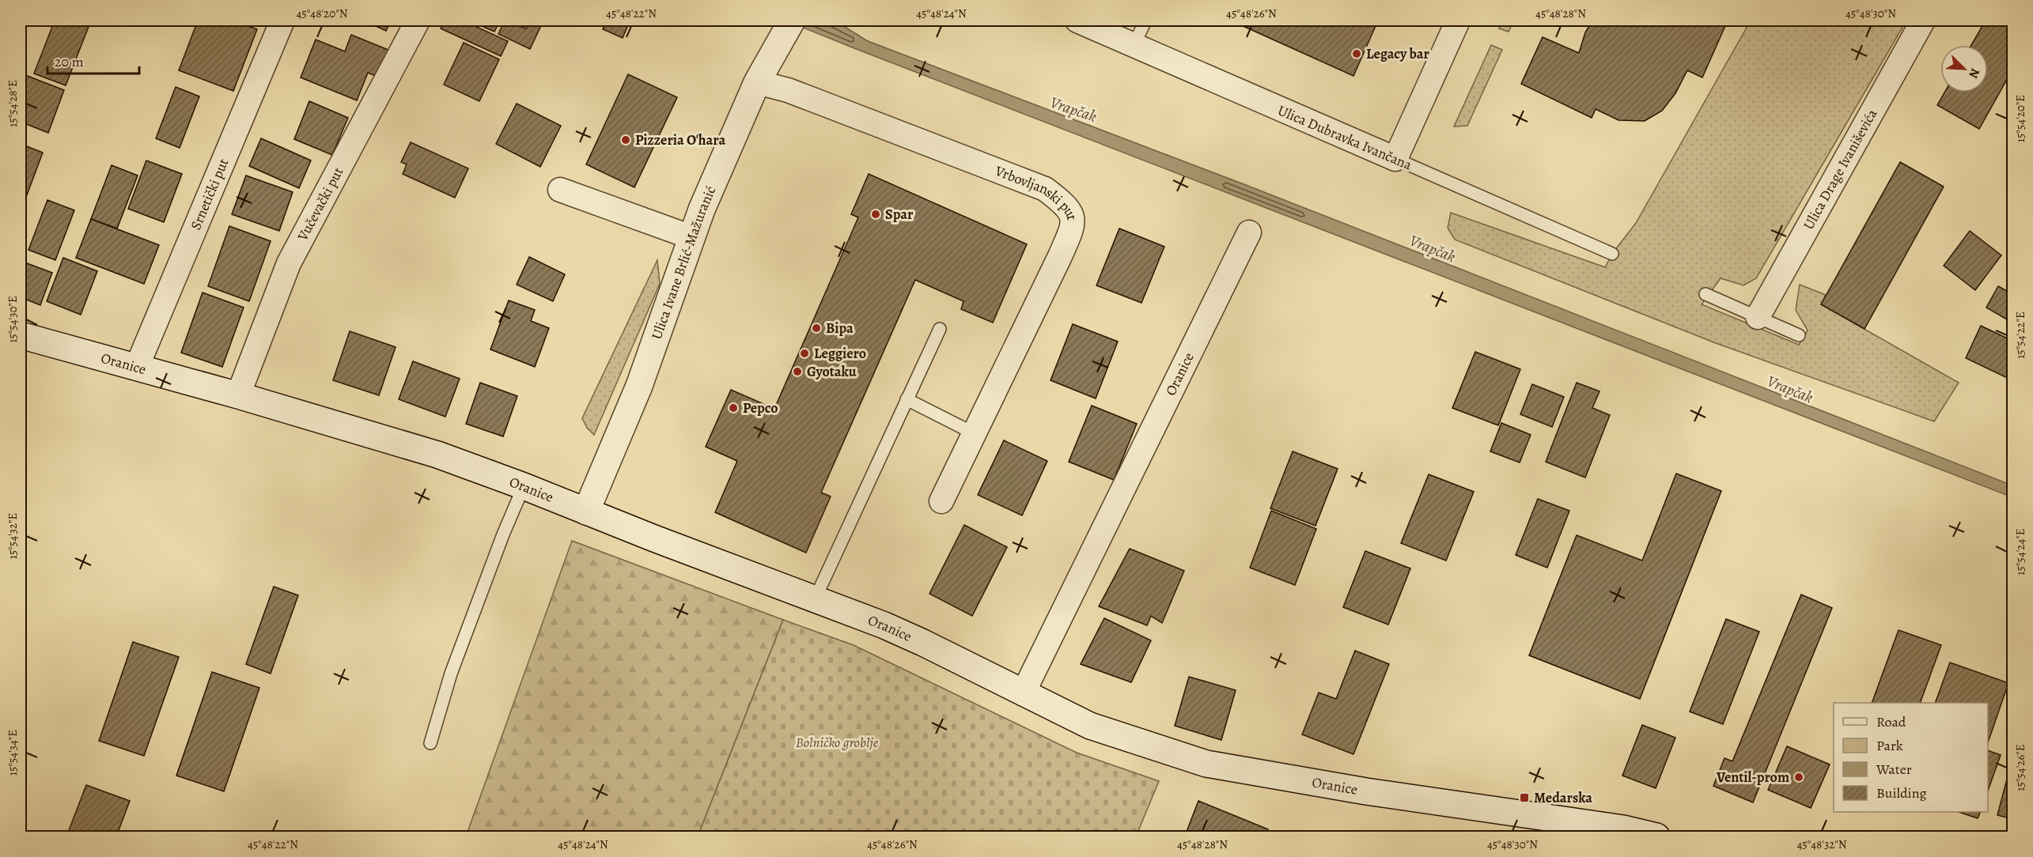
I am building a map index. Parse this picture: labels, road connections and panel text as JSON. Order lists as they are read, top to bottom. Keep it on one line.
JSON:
{"streets":{"main road":["Ulica Ivane Brlić-Mažuranić","Oranice"],"street":["Ulica Dubravka Ivančana","Ulica Drage Ivaniševića","Srnetički put","Vrbovljanski put","Vučevački put"]},"crossings":[["Srnetički put","Oranice"],["Vrbovljanski put","Ulica Ivane Brlić-Mažuranić"],["Vučevački put","Oranice"],["Ulica Ivane Brlić-Mažuranić","Oranice"]],"water":["Vrapčak"],"parks":["Bolničko groblje"],"places":{"other":["Legacy bar","Pizzeria O'hara","Spar","Bipa","Leggiero","Gyotaku","Pepco","Ventil-prom"],"transit":["Medarska"]},"legend":["Road","Park","Water","Building"],"scale_bar":"20 m","north":"bottom right","coordinates":["45°48'20\"N","45°48'22\"N","45°48'24\"N","45°48'26\"N","45°48'28\"N","45°48'30\"N","15°54'28\"E","15°54'20\"E","15°54'30\"E","15°54'22\"E","15°54'32\"E","15°54'24\"E","15°54'34\"E","15°54'26\"E","45°48'32\"N"]}
